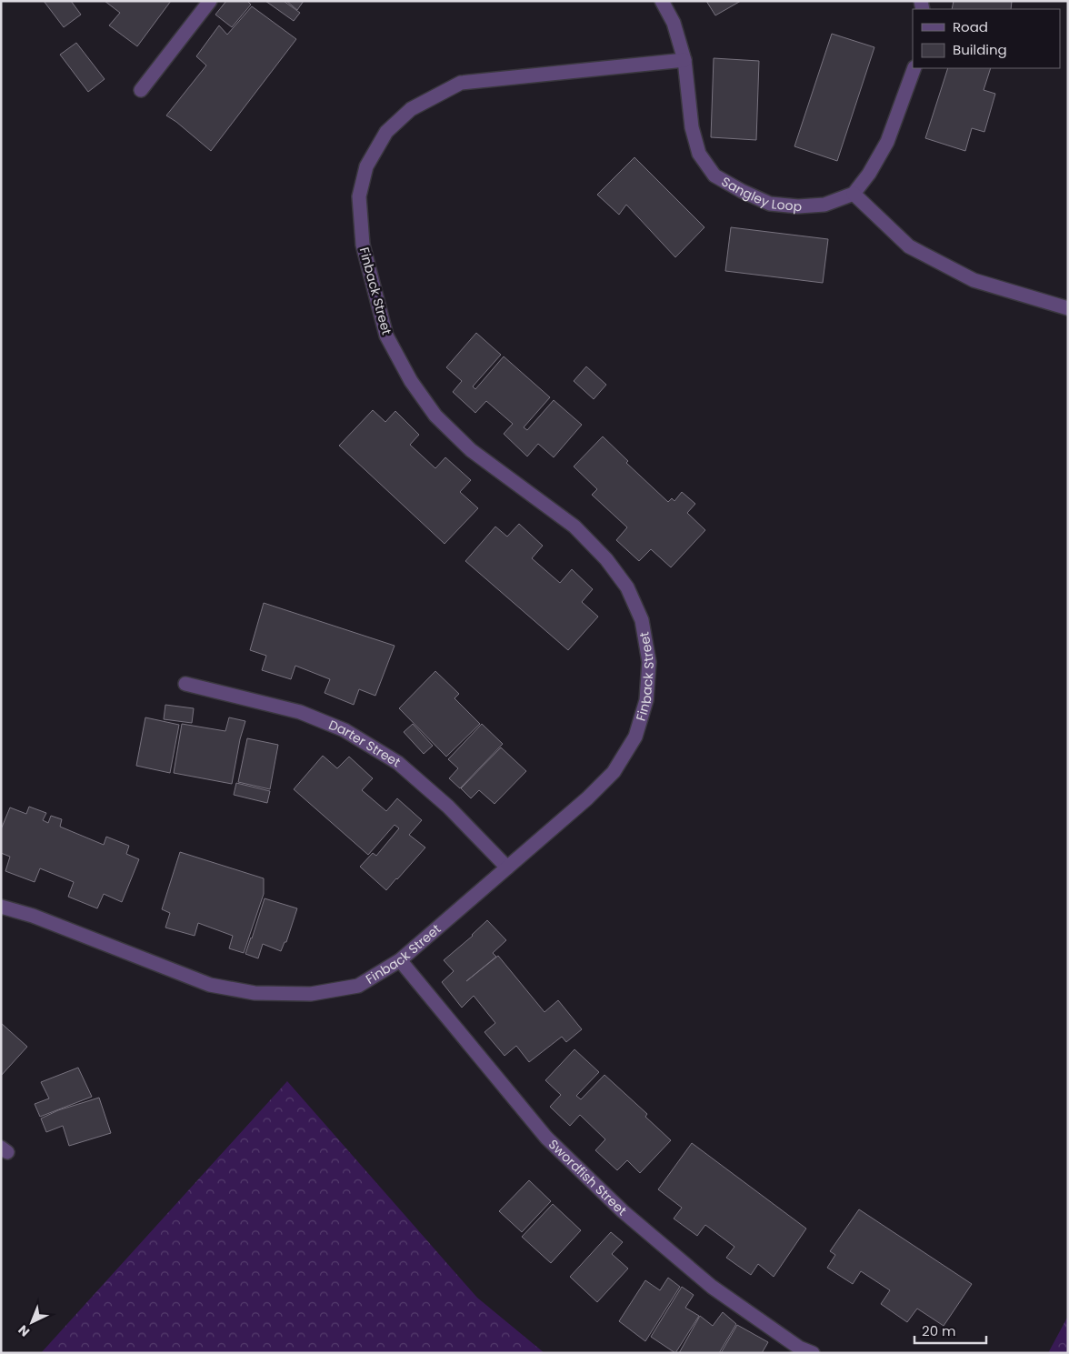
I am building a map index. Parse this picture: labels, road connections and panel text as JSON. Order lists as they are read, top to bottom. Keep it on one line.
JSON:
{"streets":{"street":["Sangley Loop","Finback Street","Darter Street","Swordfish Street"]},"crossings":[["Sangley Loop","Finback Street"],["Finback Street","Darter Street"],["Finback Street","Swordfish Street"]],"legend":["Road","Building"],"scale_bar":"20 m","north":"bottom left"}
